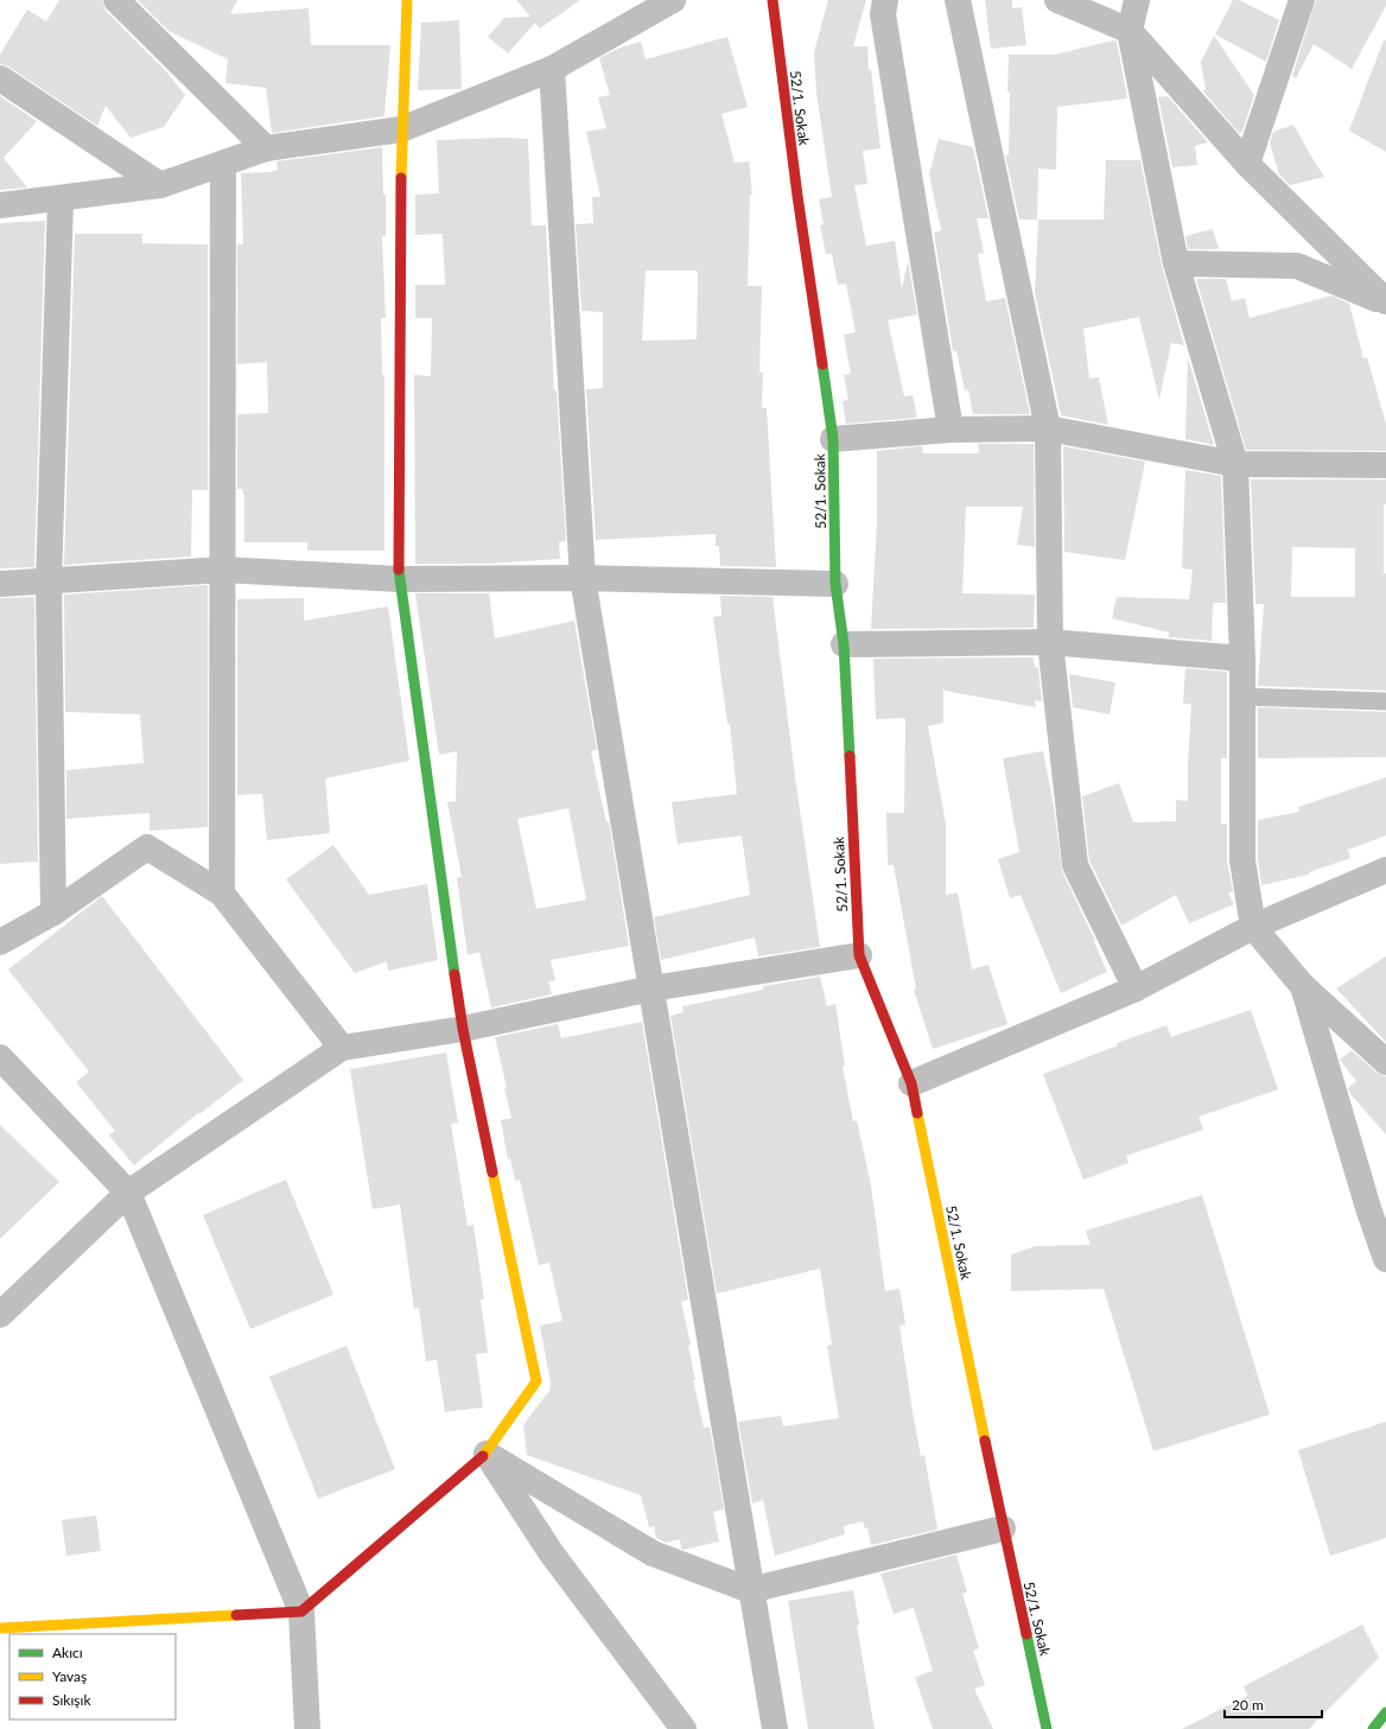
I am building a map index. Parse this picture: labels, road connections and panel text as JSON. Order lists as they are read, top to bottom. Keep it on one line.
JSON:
{"streets":{"street":["52/1. Sokak"]},"legend":["Akıcı","Yavaş","Sıkışık"],"scale_bar":"20 m"}
